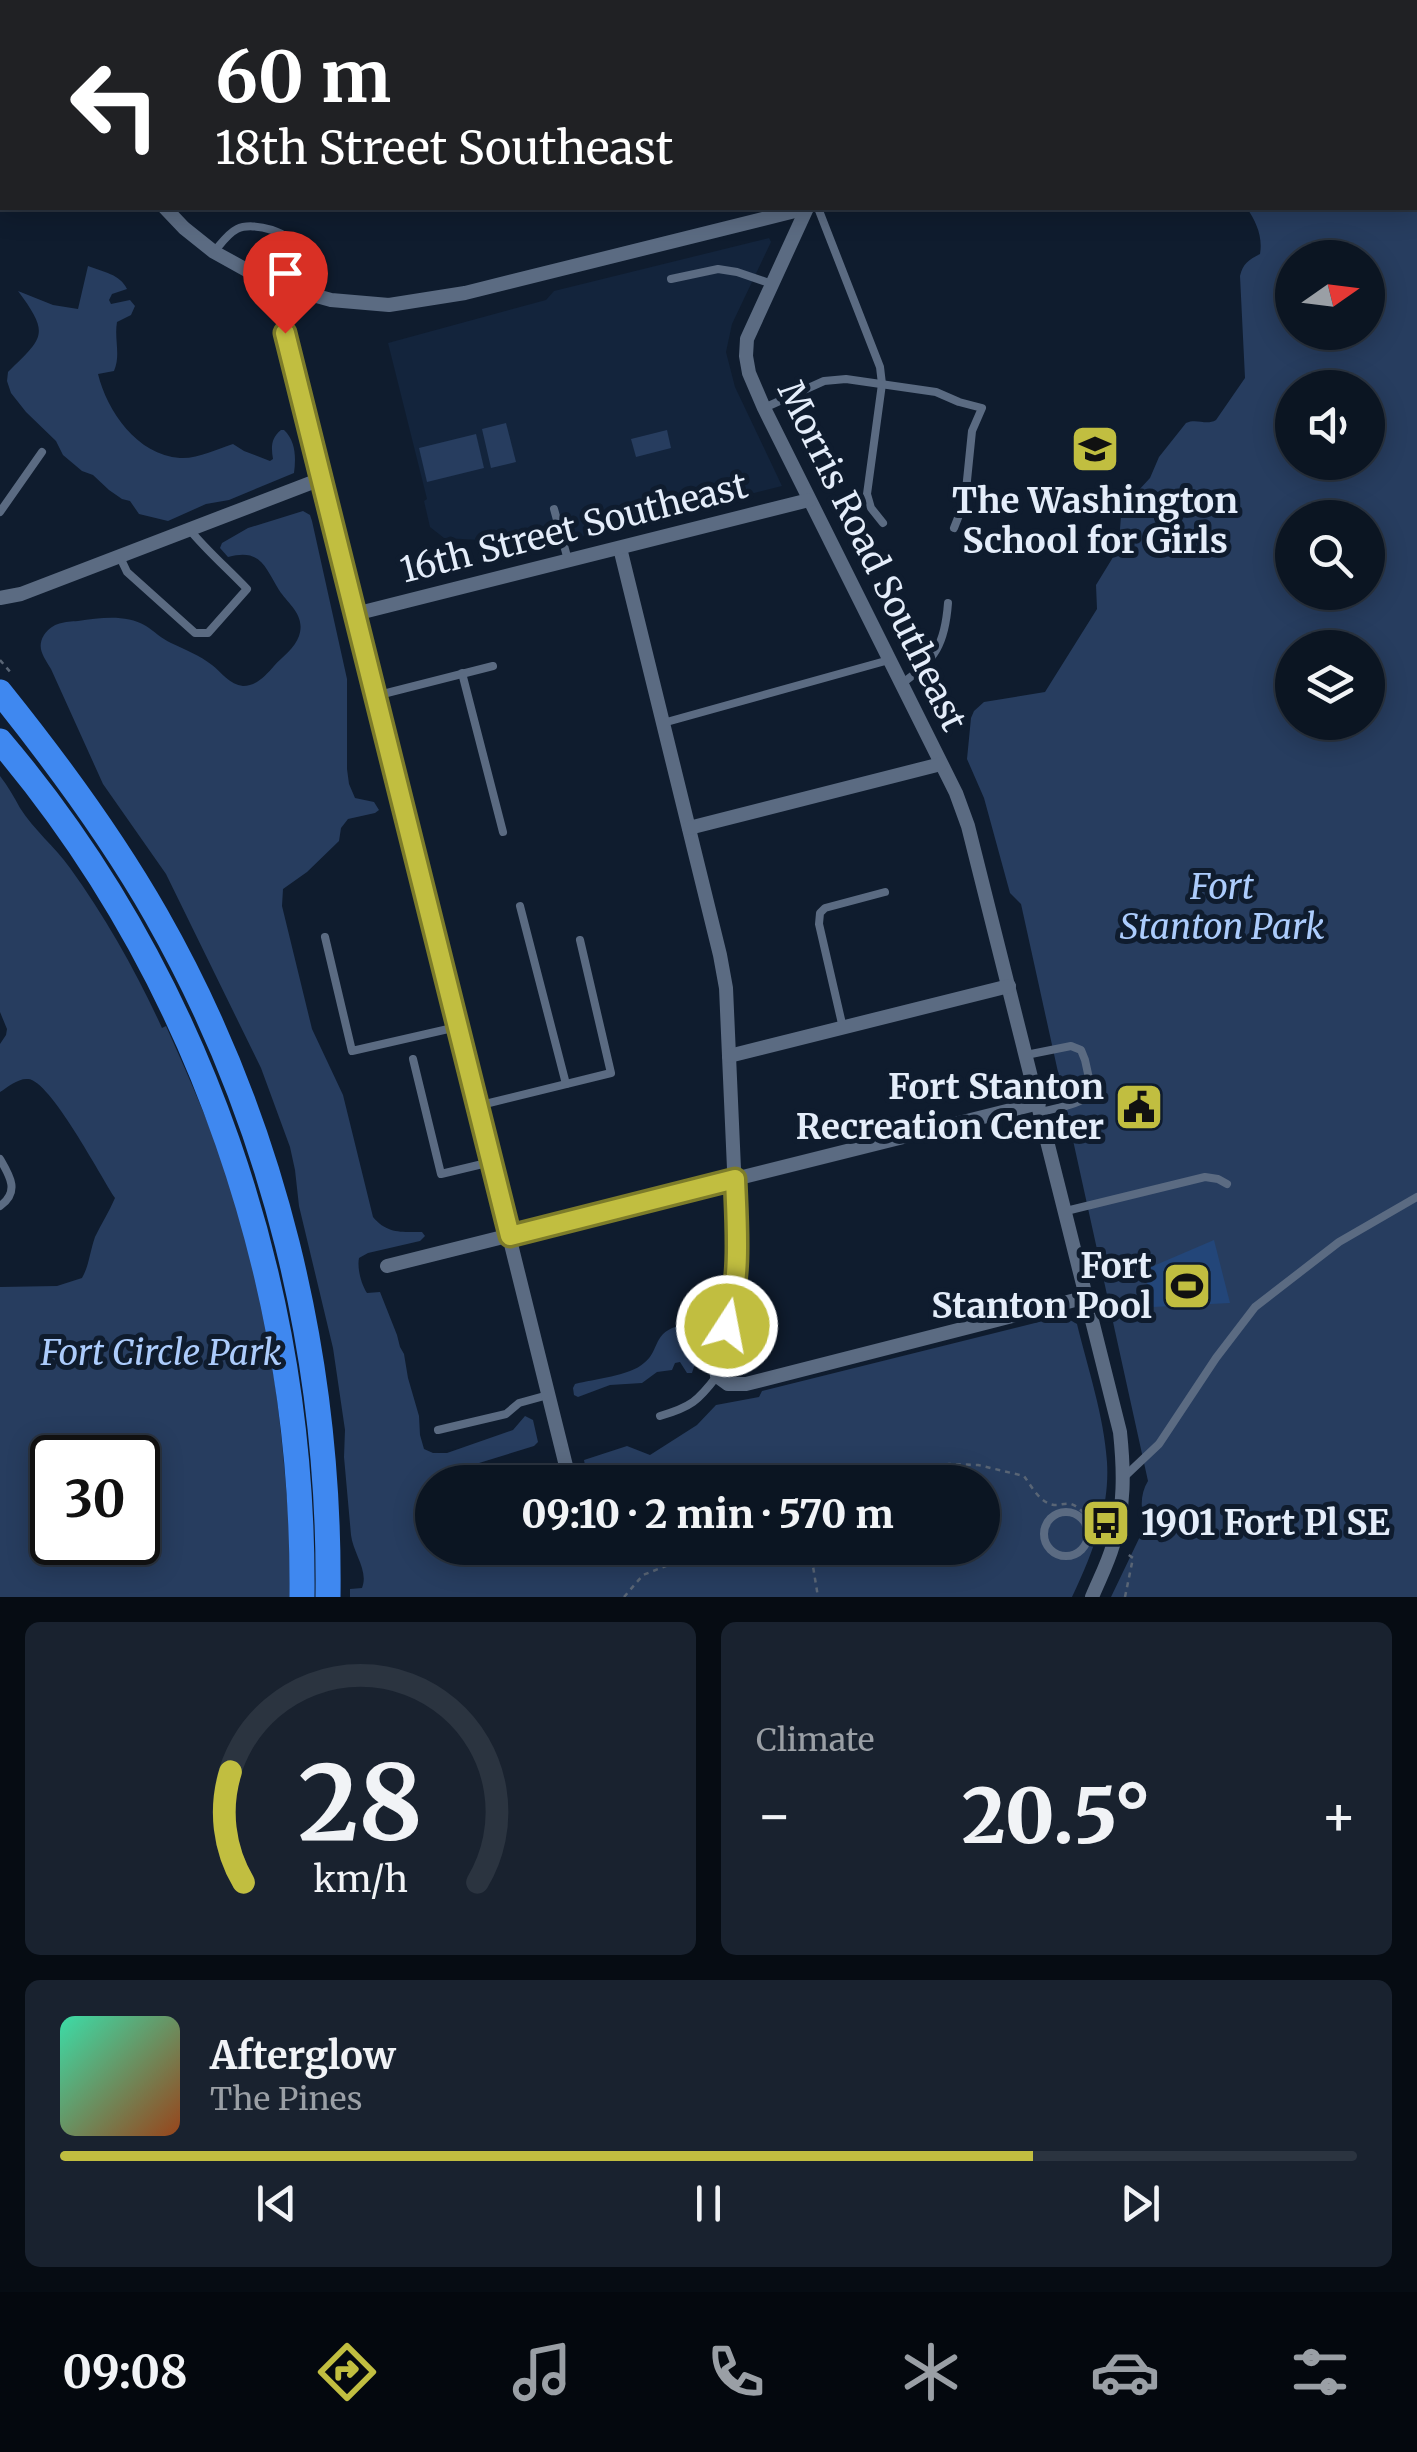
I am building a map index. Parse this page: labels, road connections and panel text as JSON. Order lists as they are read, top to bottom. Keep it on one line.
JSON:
{"streets":{"street":["16th Street Southeast","Morris Road Southeast"]},"crossings":[["16th Street Southeast","Morris Road Southeast"]],"parks":["Fort Stanton Park","Fort Circle Park"],"places":{"school or university":["The Washington School for Girls"],"public building":["Fort Stanton Recreation Center"],"sports":["Fort Stanton Pool"],"bus stop":["1901 Fort Pl SE"]},"north":"right","page":{"turn":["60 m","18th Street Southeast"],"limit":"30","trip":"09:10 · 2 min · 570 m","tile":"Climate","heat":["−","20.5°","+"],"song":["Afterglow","The Pines"],"tabs":"09:08","gauge":["28","km/h"]}}
